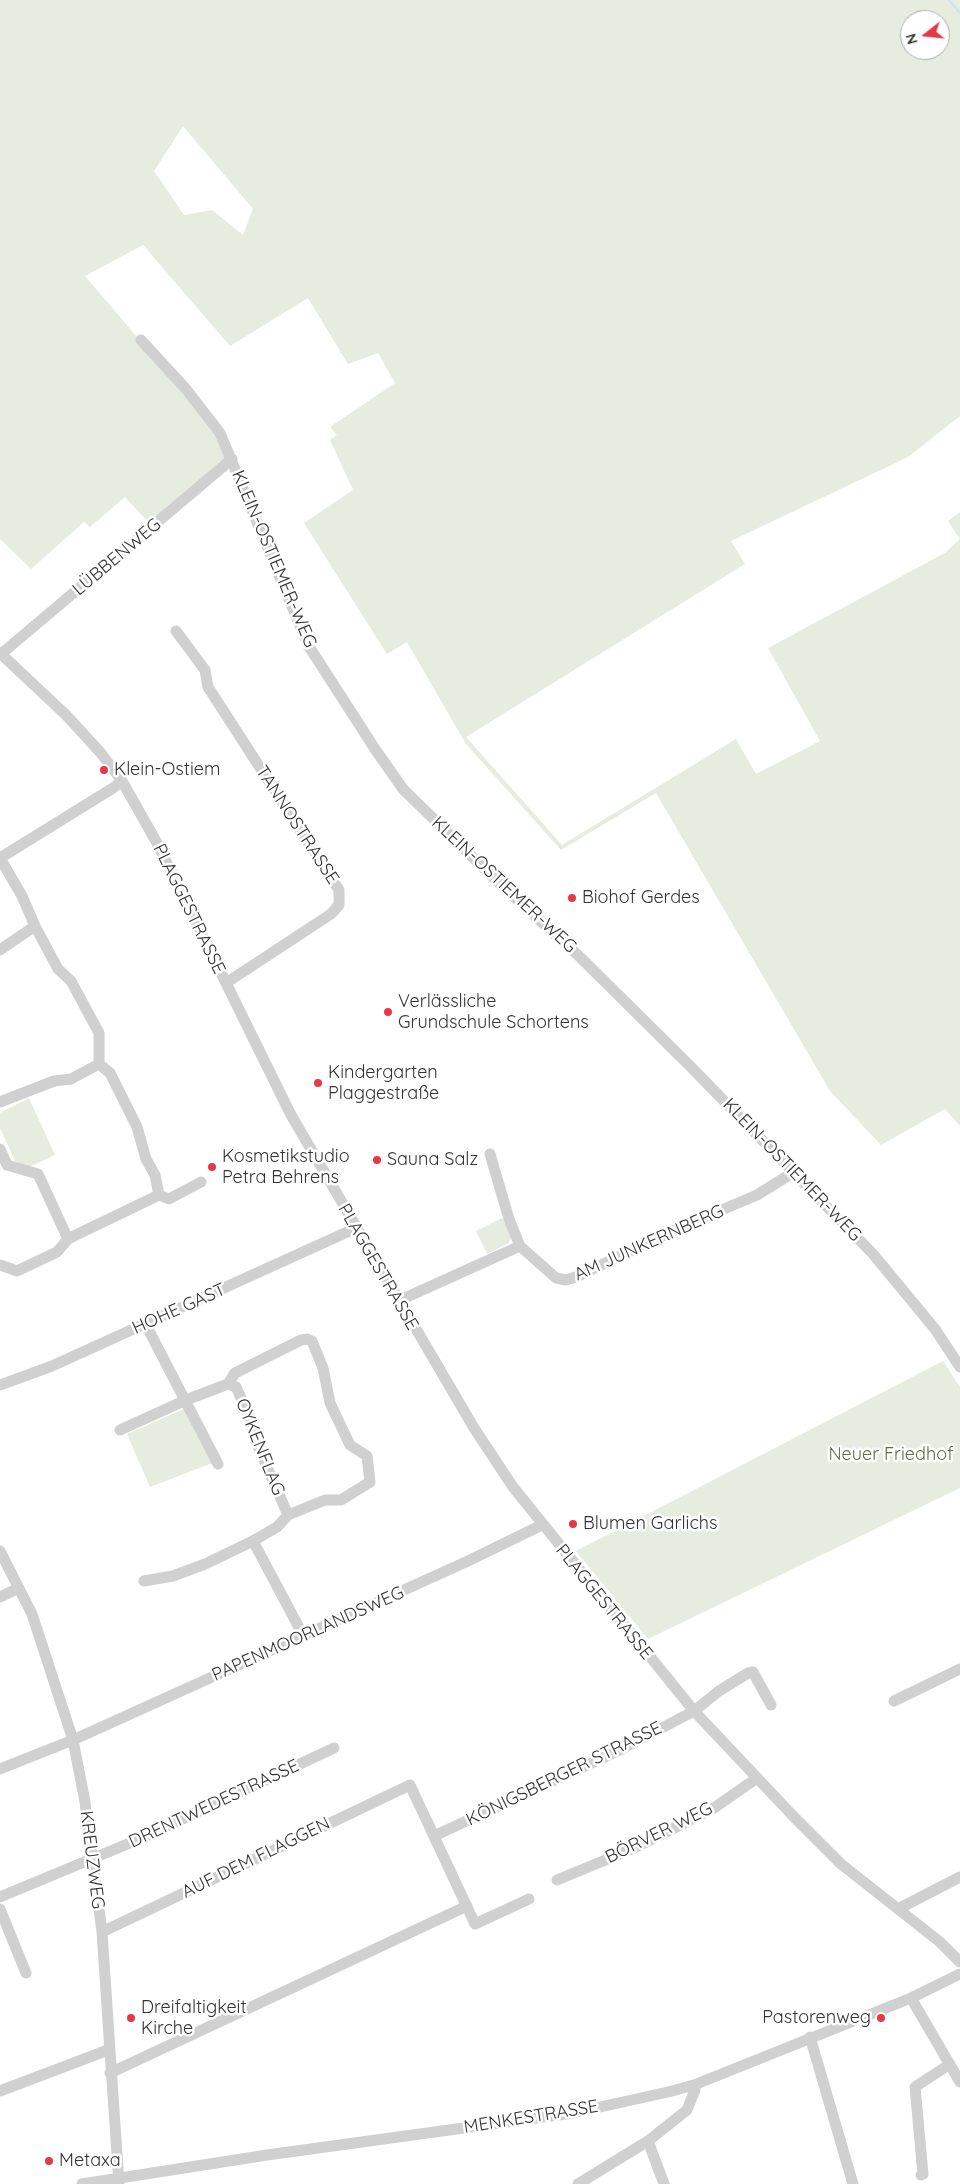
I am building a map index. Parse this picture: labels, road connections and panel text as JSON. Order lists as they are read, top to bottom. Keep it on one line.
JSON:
{"streets":{"street":["LÜBBENWEG","KLEIN-OSTIEMER-WEG","TANNOSTRASSE","PLAGGESTRASSE","AM JUNKERNBERG","HOHE GAST","OYKENFLAG","PAPENMOORLANDSWEG","KÖNIGSBERGER STRASSE","DRENTWEDESTRASSE","BÖRVER WEG","AUF DEM FLAGGEN","KREUZWEG","MENKESTRASSE"]},"crossings":[["LÜBBENWEG","KLEIN-OSTIEMER-WEG"],["LÜBBENWEG","PLAGGESTRASSE"],["KLEIN-OSTIEMER-WEG","AM JUNKERNBERG"],["TANNOSTRASSE","PLAGGESTRASSE"],["PLAGGESTRASSE","HOHE GAST"],["PLAGGESTRASSE","PAPENMOORLANDSWEG"],["PLAGGESTRASSE","KÖNIGSBERGER STRASSE"],["PLAGGESTRASSE","BÖRVER WEG"],["PAPENMOORLANDSWEG","KREUZWEG"],["KÖNIGSBERGER STRASSE","AUF DEM FLAGGEN"],["DRENTWEDESTRASSE","KREUZWEG"],["AUF DEM FLAGGEN","KREUZWEG"],["KREUZWEG","MENKESTRASSE"]],"parks":["Neuer Friedhof"],"places":["Klein-Ostiem","Biohof Gerdes","Verlässliche Grundschule Schortens","Kindergarten Plaggestraße","Sauna Salz","Kosmetikstudio Petra Behrens","Blumen Garlichs","Dreifaltigkeit Kirche","Pastorenweg","Metaxa"],"north":"left"}
